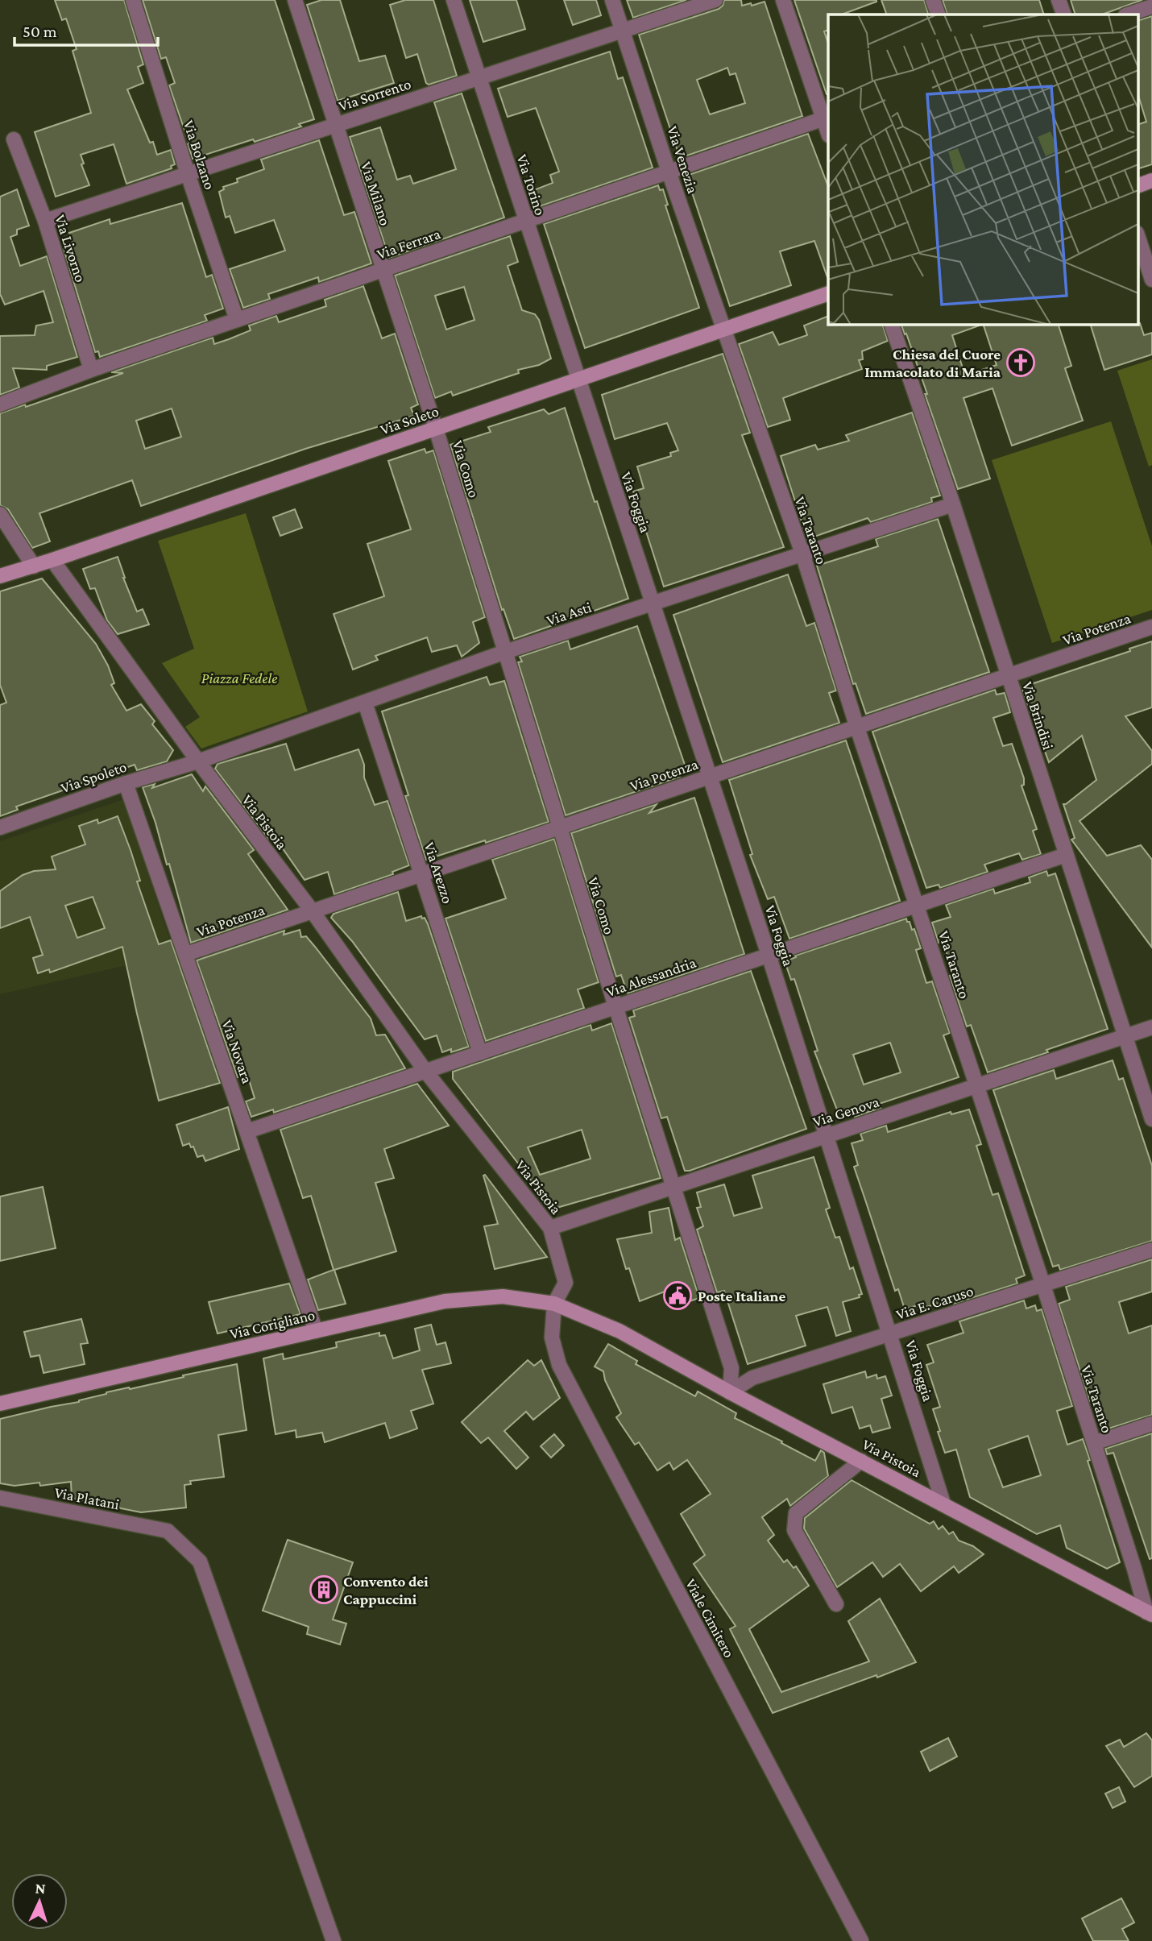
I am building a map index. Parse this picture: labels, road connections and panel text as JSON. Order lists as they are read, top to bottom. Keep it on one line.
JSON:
{"streets":{"street":["Via Sorrento","Via Bolzano","Via Venezia","Via Torino","Via Milano","Via Ferrara","Via Livorno","Via Soleto","Via Como","Via Foggia","Via Taranto","Via Asti","Via Potenza","Via Brindisi","Via Spoleto","Via Pistoia","Via Arezzo","Via Alessandria","Via Novara","Via Genova","Via E. Caruso","Via Corigliano","Via Platani","Viale Cimitero"]},"crossings":[["Via Sorrento","Via Bolzano"],["Via Sorrento","Via Venezia"],["Via Sorrento","Via Torino"],["Via Sorrento","Via Milano"],["Via Sorrento","Via Livorno"],["Via Bolzano","Via Ferrara"],["Via Venezia","Via Ferrara"],["Via Venezia","Via Soleto"],["Via Venezia","Via Taranto"],["Via Torino","Via Ferrara"],["Via Torino","Via Soleto"],["Via Torino","Via Foggia"],["Via Milano","Via Ferrara"],["Via Milano","Via Soleto"],["Via Milano","Via Como"],["Via Ferrara","Via Livorno"],["Via Soleto","Via Como"],["Via Soleto","Via Foggia"],["Via Soleto","Via Taranto"],["Via Soleto","Via Pistoia"],["Via Como","Via Asti"],["Via Como","Via Potenza"],["Via Como","Via Pistoia"],["Via Como","Via Alessandria"],["Via Como","Via Genova"],["Via Como","Via E. Caruso"],["Via Foggia","Via Asti"],["Via Foggia","Via Potenza"],["Via Foggia","Via Pistoia"],["Via Foggia","Via Alessandria"],["Via Foggia","Via Genova"],["Via Foggia","Via E. Caruso"],["Via Taranto","Via Asti"],["Via Taranto","Via Potenza"],["Via Taranto","Via Pistoia"],["Via Taranto","Via Alessandria"],["Via Taranto","Via Genova"],["Via Taranto","Via E. Caruso"],["Via Asti","Via Brindisi"],["Via Asti","Via Spoleto"],["Via Asti","Via Pistoia"],["Via Asti","Via Arezzo"],["Via Potenza","Via Brindisi"],["Via Potenza","Via Pistoia"],["Via Potenza","Via Arezzo"],["Via Potenza","Via Novara"],["Via Brindisi","Via Alessandria"],["Via Brindisi","Via Genova"],["Via Spoleto","Via Pistoia"],["Via Spoleto","Via Novara"],["Via Pistoia","Via Alessandria"],["Via Pistoia","Via Genova"],["Via Pistoia","Via E. Caruso"],["Via Pistoia","Via Corigliano"],["Via Pistoia","Viale Cimitero"],["Via Arezzo","Via Alessandria"],["Via Alessandria","Via Novara"],["Via Novara","Via Corigliano"],["Via Corigliano","Viale Cimitero"]],"parks":["Piazza Fedele"],"places":{"church":["Chiesa del Cuore Immacolato di Maria"],"public building":["Poste Italiane"],"building":["Convento dei Cappuccini"]},"scale_bar":"50 m","north":"top"}
